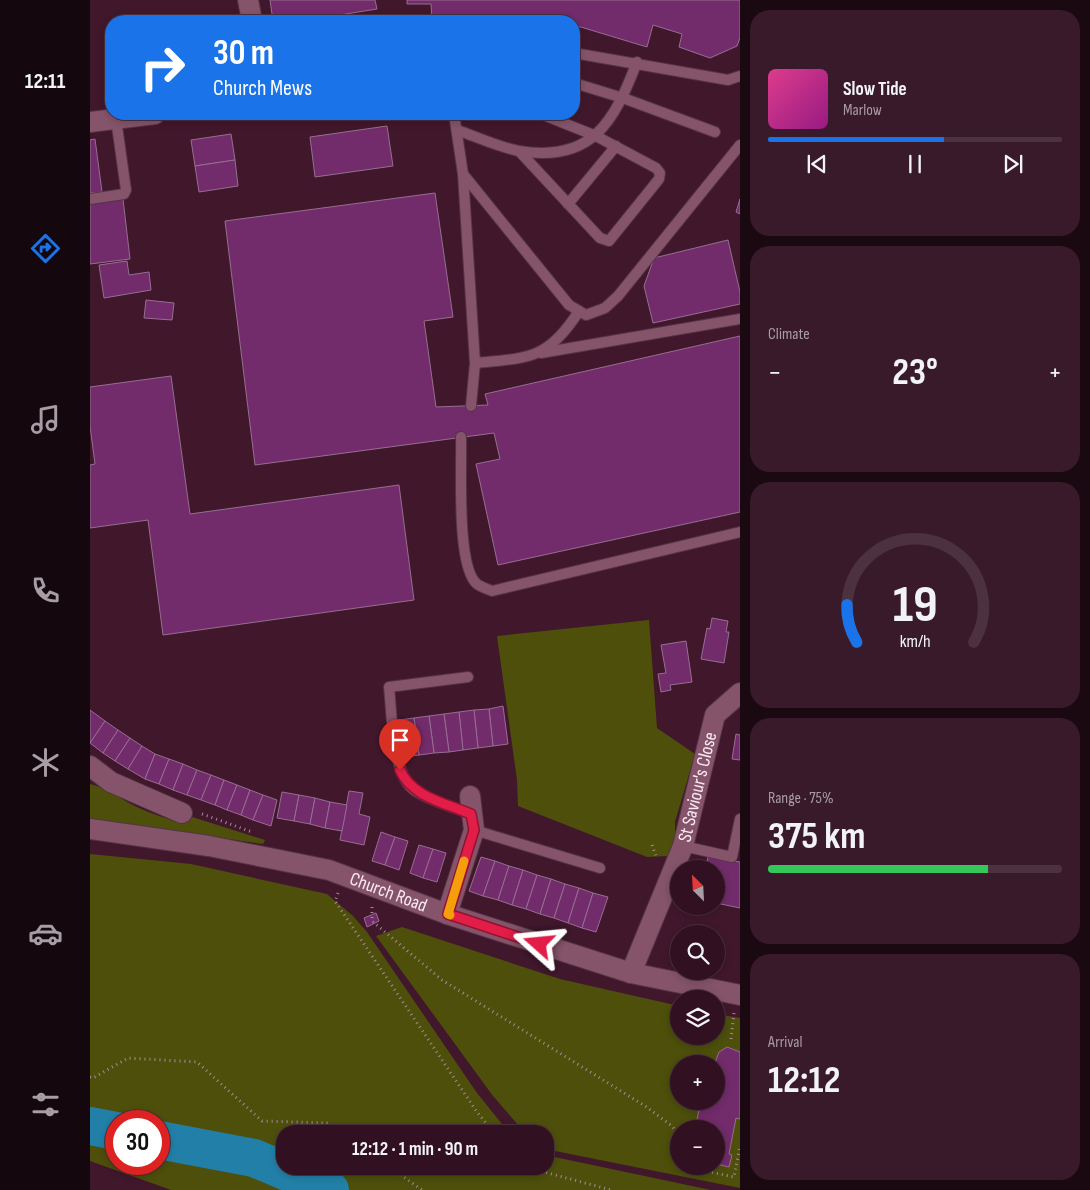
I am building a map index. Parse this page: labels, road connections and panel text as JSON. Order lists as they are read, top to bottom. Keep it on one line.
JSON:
{"streets":{"street":["St Saviour's Close","Church Road"]},"crossings":[["St Saviour's Close","Church Road"]],"north":"top left","page":{"tabs":"12:11","turn":["30 m","Church Mews"],"song":["Slow Tide","Marlow"],"tile":["Climate",["Range · 75%","375 km"],["Arrival","12:12"]],"heat":["−","23°","+"],"map_buttons":["+","−"],"limit":"30","trip":"12:12 · 1 min · 90 m","gauge":["19","km/h"]}}
